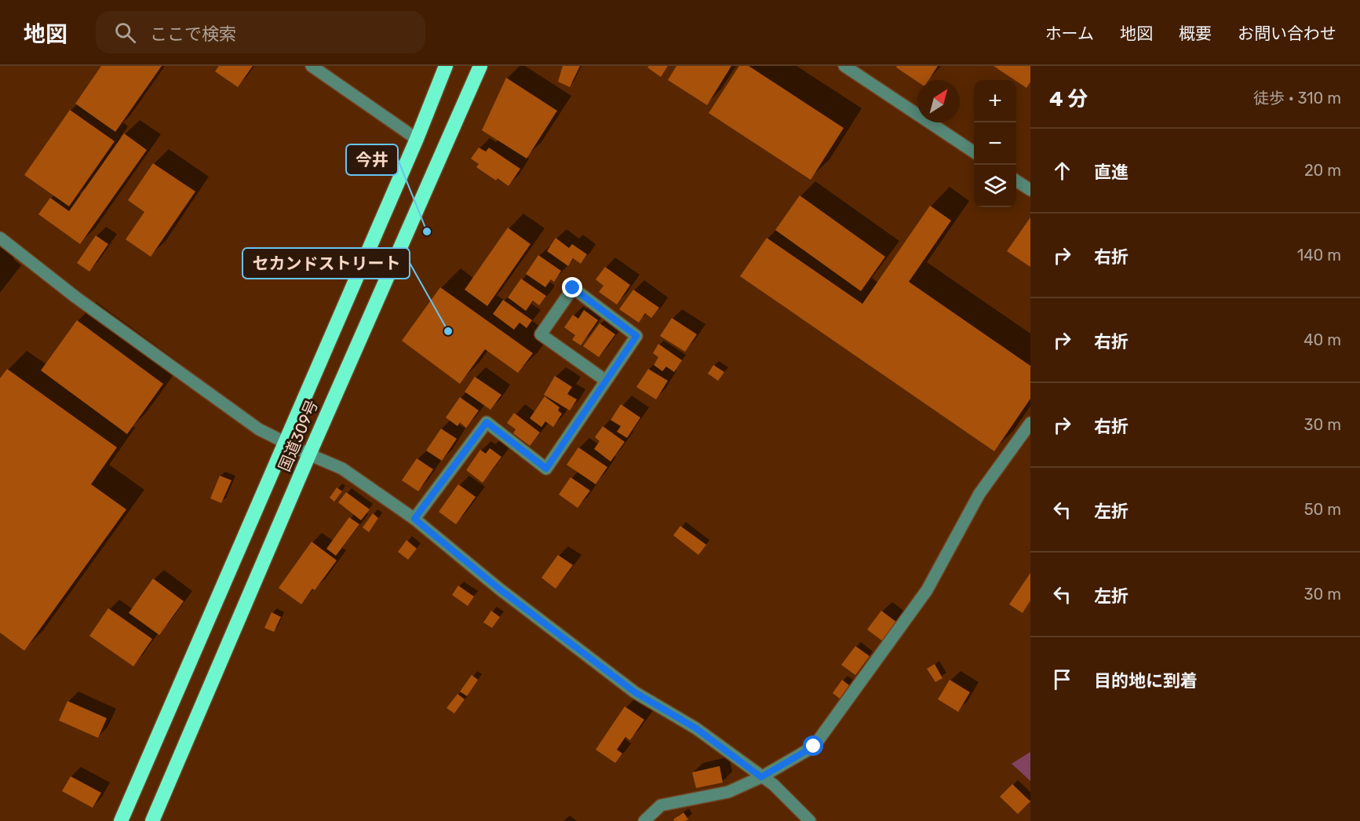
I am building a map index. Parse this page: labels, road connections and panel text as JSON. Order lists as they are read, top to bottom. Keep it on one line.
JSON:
{"streets":{"highway":["国道309号"]},"places":["今井","セカンドストリート"],"north":"top right","page":{"header":"地図","search":"ここで検索","nav":["ホーム","地図","概要","お問い合わせ"],"heading":["4 分","徒歩 · 310 m"],"map_buttons":["+","−"],"list":[["直進","20 m"],["右折","140 m"],["右折","40 m"],["右折","30 m"],["左折","50 m"],["左折","30 m"],"目的地に到着"]}}
